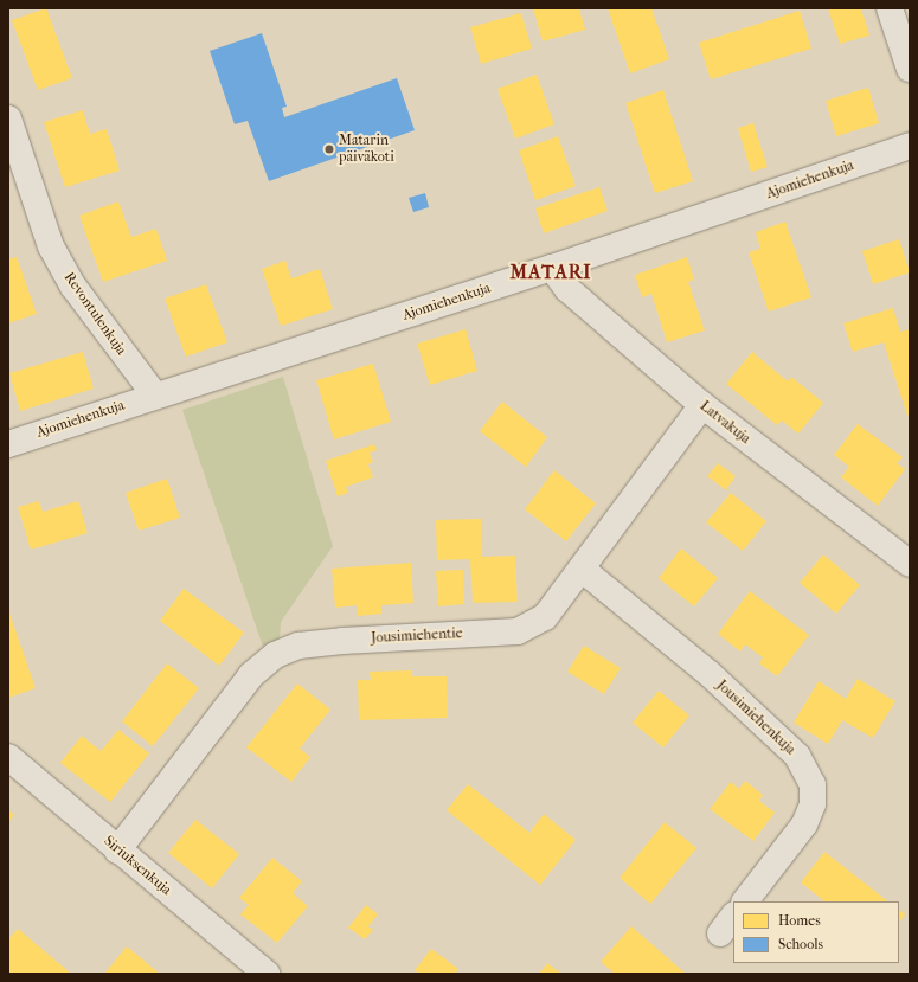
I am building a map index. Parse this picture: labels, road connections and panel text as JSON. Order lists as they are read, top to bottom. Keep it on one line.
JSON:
{"streets":{"street":["Ajomiehenkuja","Revontulenkuja","Latvakuja","Jousimiehentie","Jousimiehenkuja","Siriuksenkuja"]},"crossings":[["Ajomiehenkuja","Revontulenkuja"],["Ajomiehenkuja","Latvakuja"],["Latvakuja","Jousimiehentie"],["Jousimiehentie","Jousimiehenkuja"],["Jousimiehentie","Siriuksenkuja"]],"districts":["MATARI"],"places":["Matarin päiväkoti"],"legend":["Homes","Schools"]}
